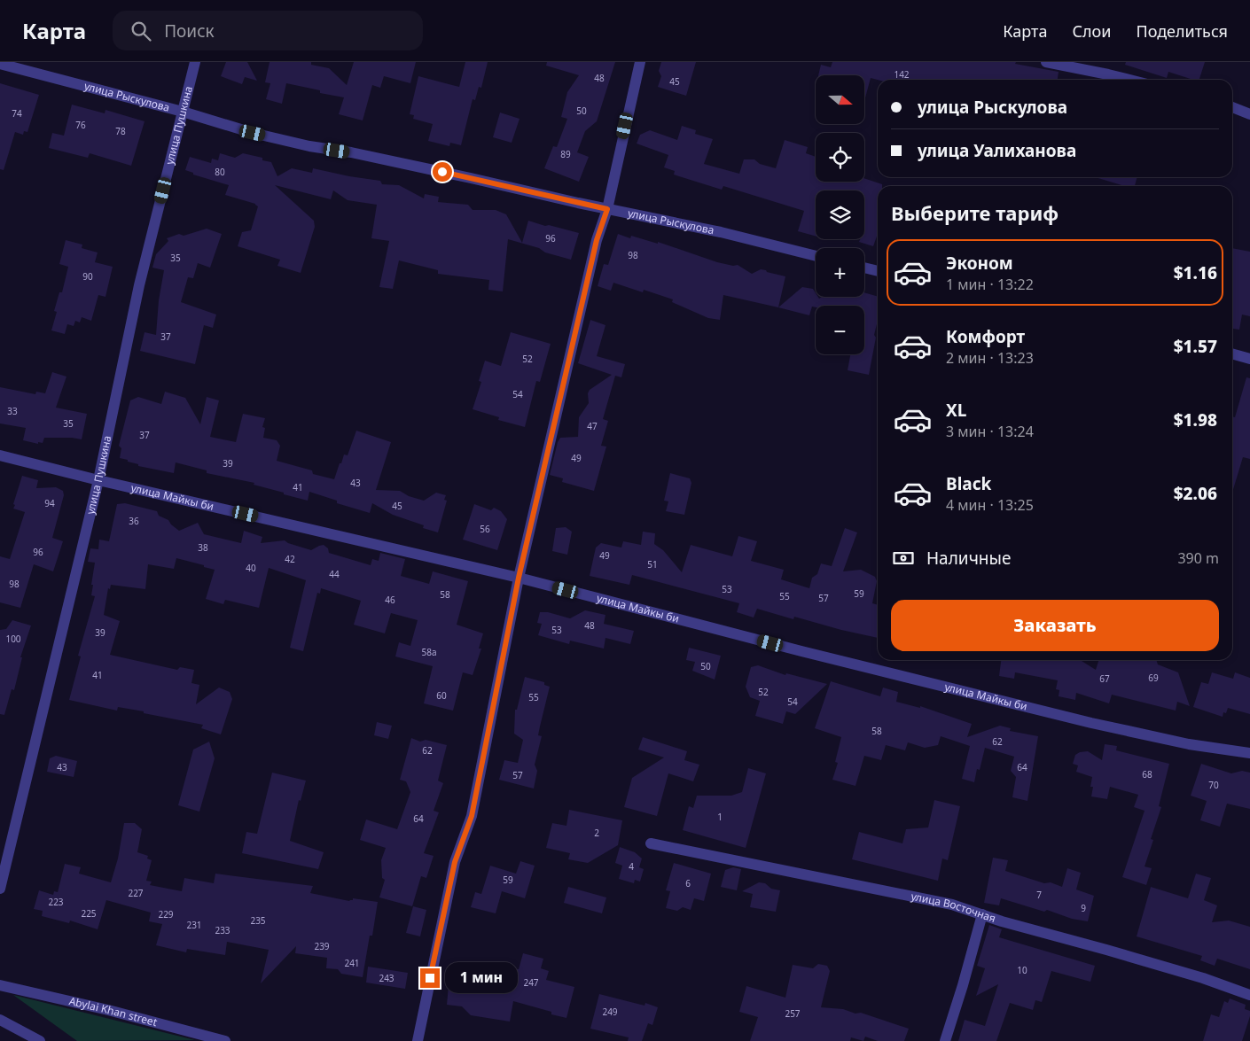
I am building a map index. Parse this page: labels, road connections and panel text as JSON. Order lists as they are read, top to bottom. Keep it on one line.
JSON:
{"streets":{"street":["улица Рыскулова","улица Пушкина","улица Майкы би","улица Восточная","Abylai Khan street"]},"crossings":[["улица Рыскулова","улица Пушкина"],["улица Пушкина","улица Майкы би"]],"house_numbers":["142","48","45","50","74","76","78","89","80","96","98","35","90","37","52","54","33","35","47","37","49","39","43","41","94","45","36","56","38","96","49","42","51","40","44","98","53","59","58","55","57","46","48","53","39","100","58а","50","41","69","67","52","60","55","54","58","62","62","43","64","68","57","70","1","64","2","4","59","6","227","7","223","9","225","229","235","231","233","239","241","10","243","247","249","257"],"north":"right","page":{"header":"Карта","search":"Поиск","nav":["Карта","Слои","Поделиться"],"map_buttons":["+","−"],"banner":["улица Рыскулова","улица Уалиханова"],"heading":"Выберите тариф","list":[{"name":"Эконом","note":"1 мин · 13:22","value":"$1.16"},{"name":"Комфорт","note":"2 мин · 13:23","value":"$1.57"},{"name":"XL","note":"3 мин · 13:24","value":"$1.98"},{"name":"Black","note":"4 мин · 13:25","value":"$2.06"}],"pay":["Наличные","390 m"],"buttons":"Заказать","bubble":"1 мин"}}
